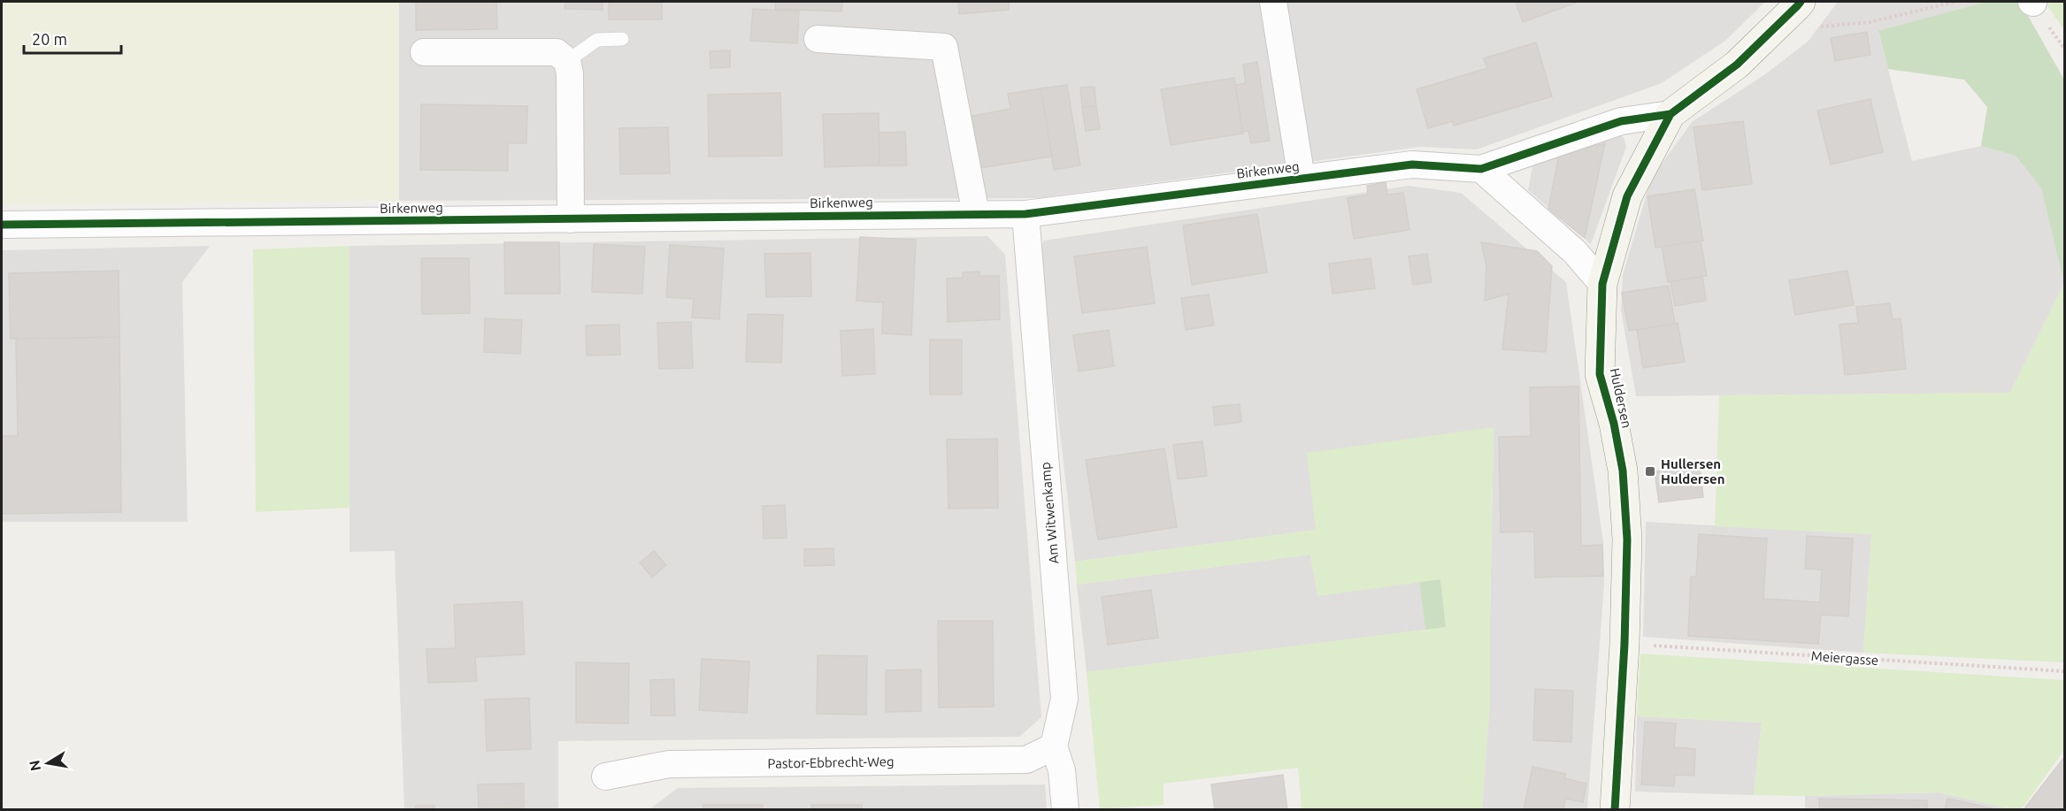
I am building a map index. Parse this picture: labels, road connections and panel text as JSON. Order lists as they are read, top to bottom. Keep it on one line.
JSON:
{"streets":{"street":["Birkenweg","Huldersen","Am Witwenkamp","Pastor-Ebbrecht-Weg"],"path":["Meiergasse"]},"crossings":[["Birkenweg","Huldersen"],["Birkenweg","Am Witwenkamp"],["Huldersen","Meiergasse"],["Am Witwenkamp","Pastor-Ebbrecht-Weg"]],"places":{"transit":["Hullersen Huldersen"]},"scale_bar":"20 m","north":"left"}
